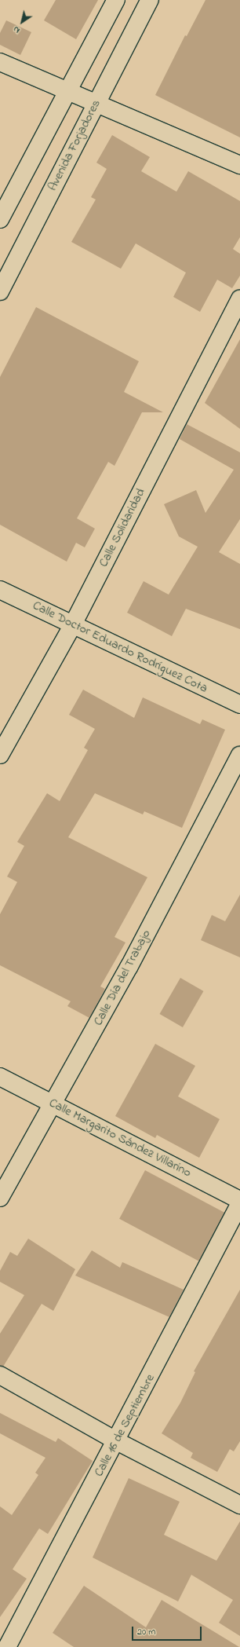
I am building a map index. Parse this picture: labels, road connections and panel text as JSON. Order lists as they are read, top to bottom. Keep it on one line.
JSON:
{"streets":{"street":["Avenida Forjadores","Calle Solidaridad","Calle Doctor Eduardo Rodríguez Cota","Calle Día del Trabajo","Calle Margarito Sández Villarino","Calle 16 de Septiembre"]},"crossings":[["Calle Solidaridad","Calle Doctor Eduardo Rodríguez Cota"],["Calle Día del Trabajo","Calle Margarito Sández Villarino"]],"scale_bar":"20 m","north":"bottom left"}
